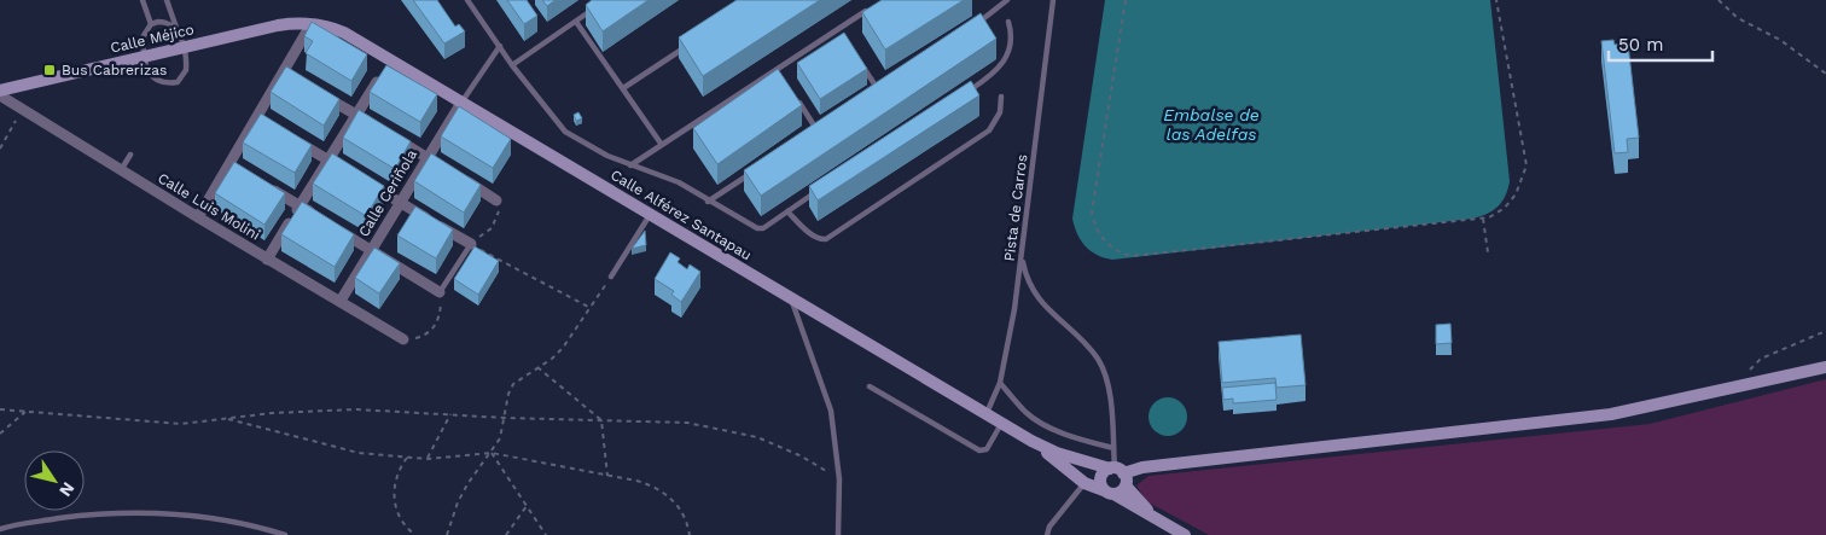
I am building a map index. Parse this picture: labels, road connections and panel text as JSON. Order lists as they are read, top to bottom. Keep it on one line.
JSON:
{"streets":{"main road":["Calle Méjico","Calle Alférez Santapau"],"street":["Calle Ceriñola","Calle Luis Molini"],"lane":["Pista de Carros"]},"crossings":[["Calle Méjico","Calle Alférez Santapau"],["Calle Ceriñola","Calle Luis Molini"],["Calle Ceriñola","Calle Alférez Santapau"],["Pista de Carros","Calle Alférez Santapau"]],"water":["Embalse de las Adelfas"],"places":{"transit":["Bus Cabrerizas"]},"scale_bar":"50 m","north":"bottom right"}
